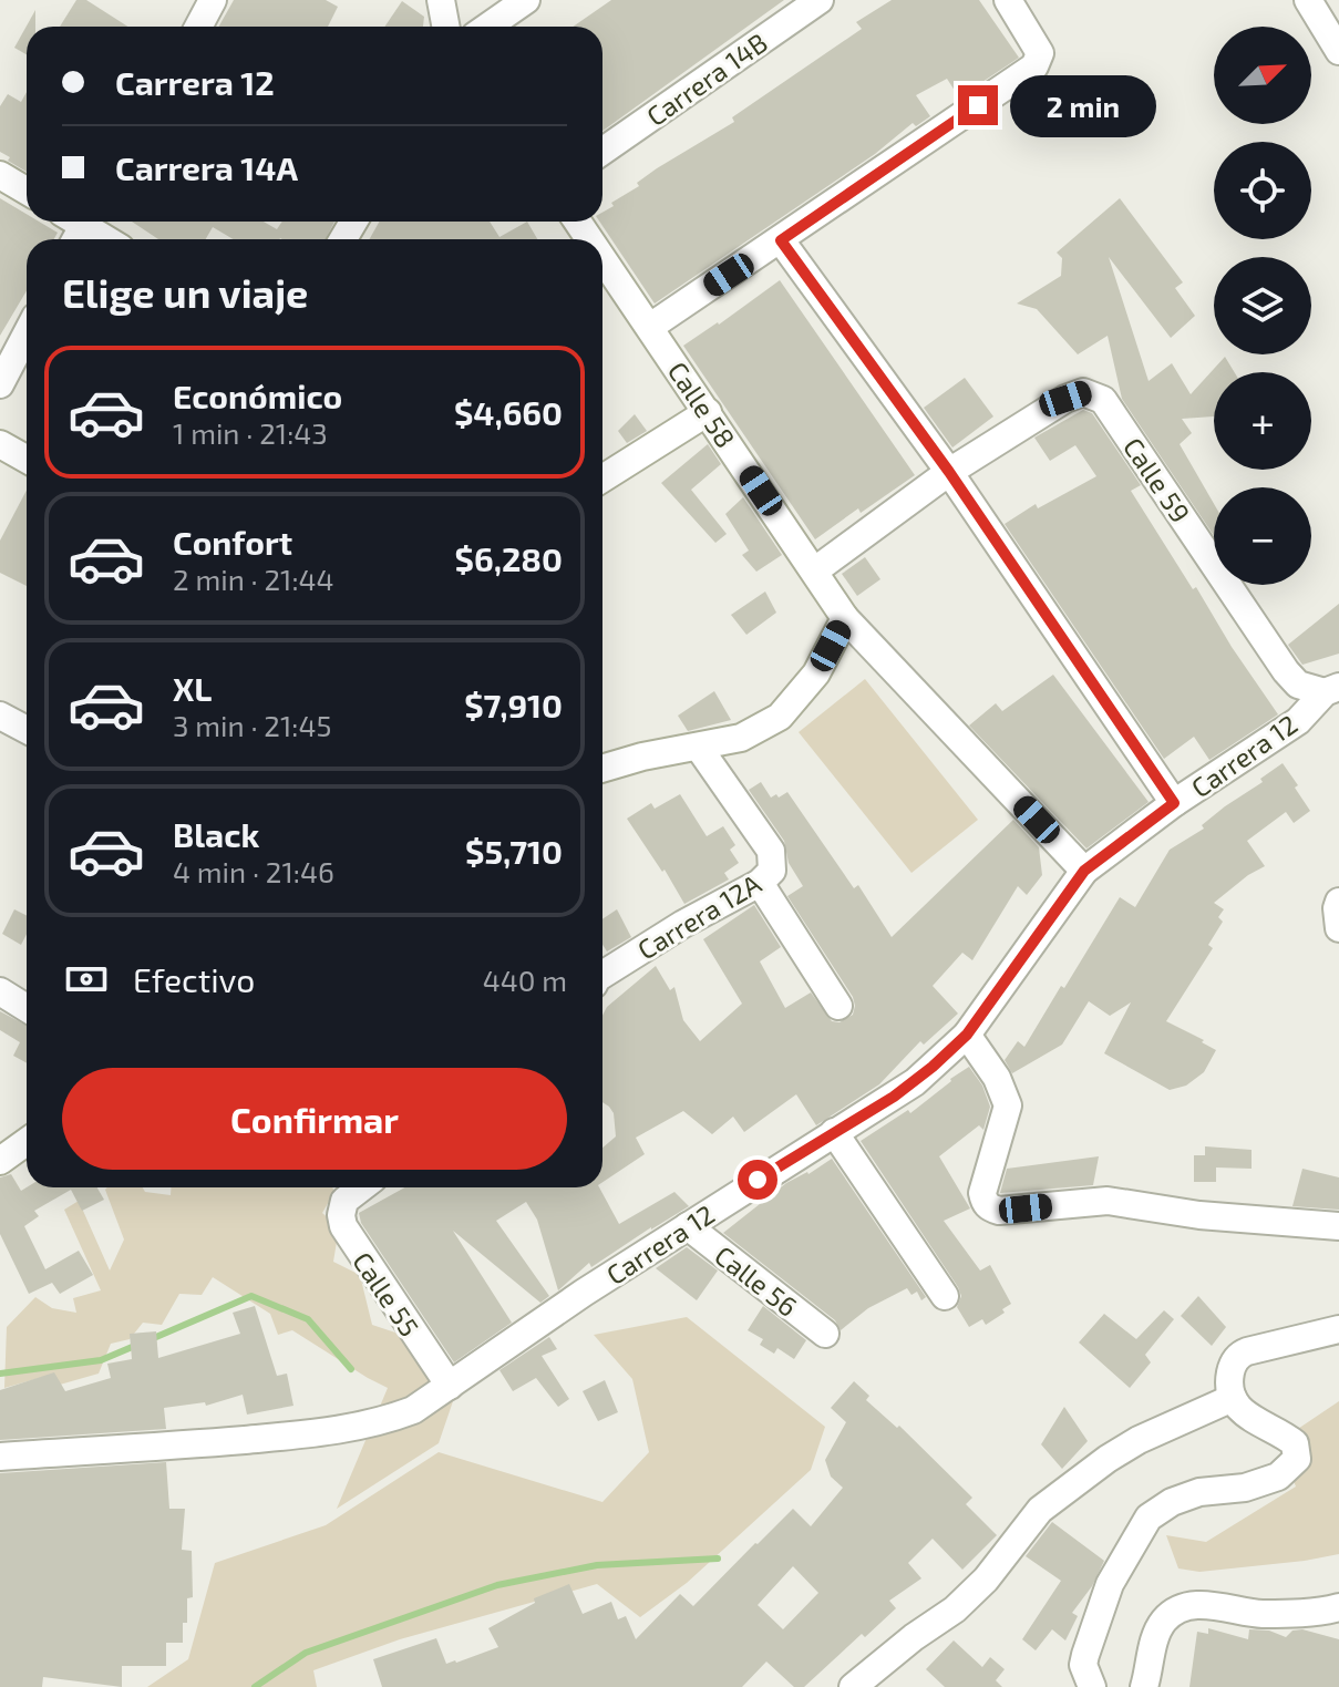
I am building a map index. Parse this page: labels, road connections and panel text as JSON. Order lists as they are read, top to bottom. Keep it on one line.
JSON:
{"streets":{"street":["Carrera 14B","Calle 58","Calle 59","Carrera 12","Carrera 12A","Calle 56","Calle 55"]},"crossings":[["Calle 58","Carrera 12"],["Calle 59","Carrera 12"],["Carrera 12","Calle 56"],["Carrera 12","Calle 55"]],"north":"top right","page":{"map_buttons":["+","−"],"banner":["Carrera 12","Carrera 14A"],"bubble":"2 min","heading":"Elige un viaje","list":[{"name":"Económico","note":"1 min · 21:43","value":"$4,660"},{"name":"Confort","note":"2 min · 21:44","value":"$6,280"},{"name":"XL","note":"3 min · 21:45","value":"$7,910"},{"name":"Black","note":"4 min · 21:46","value":"$5,710"}],"pay":["Efectivo","440 m"],"buttons":"Confirmar"}}
